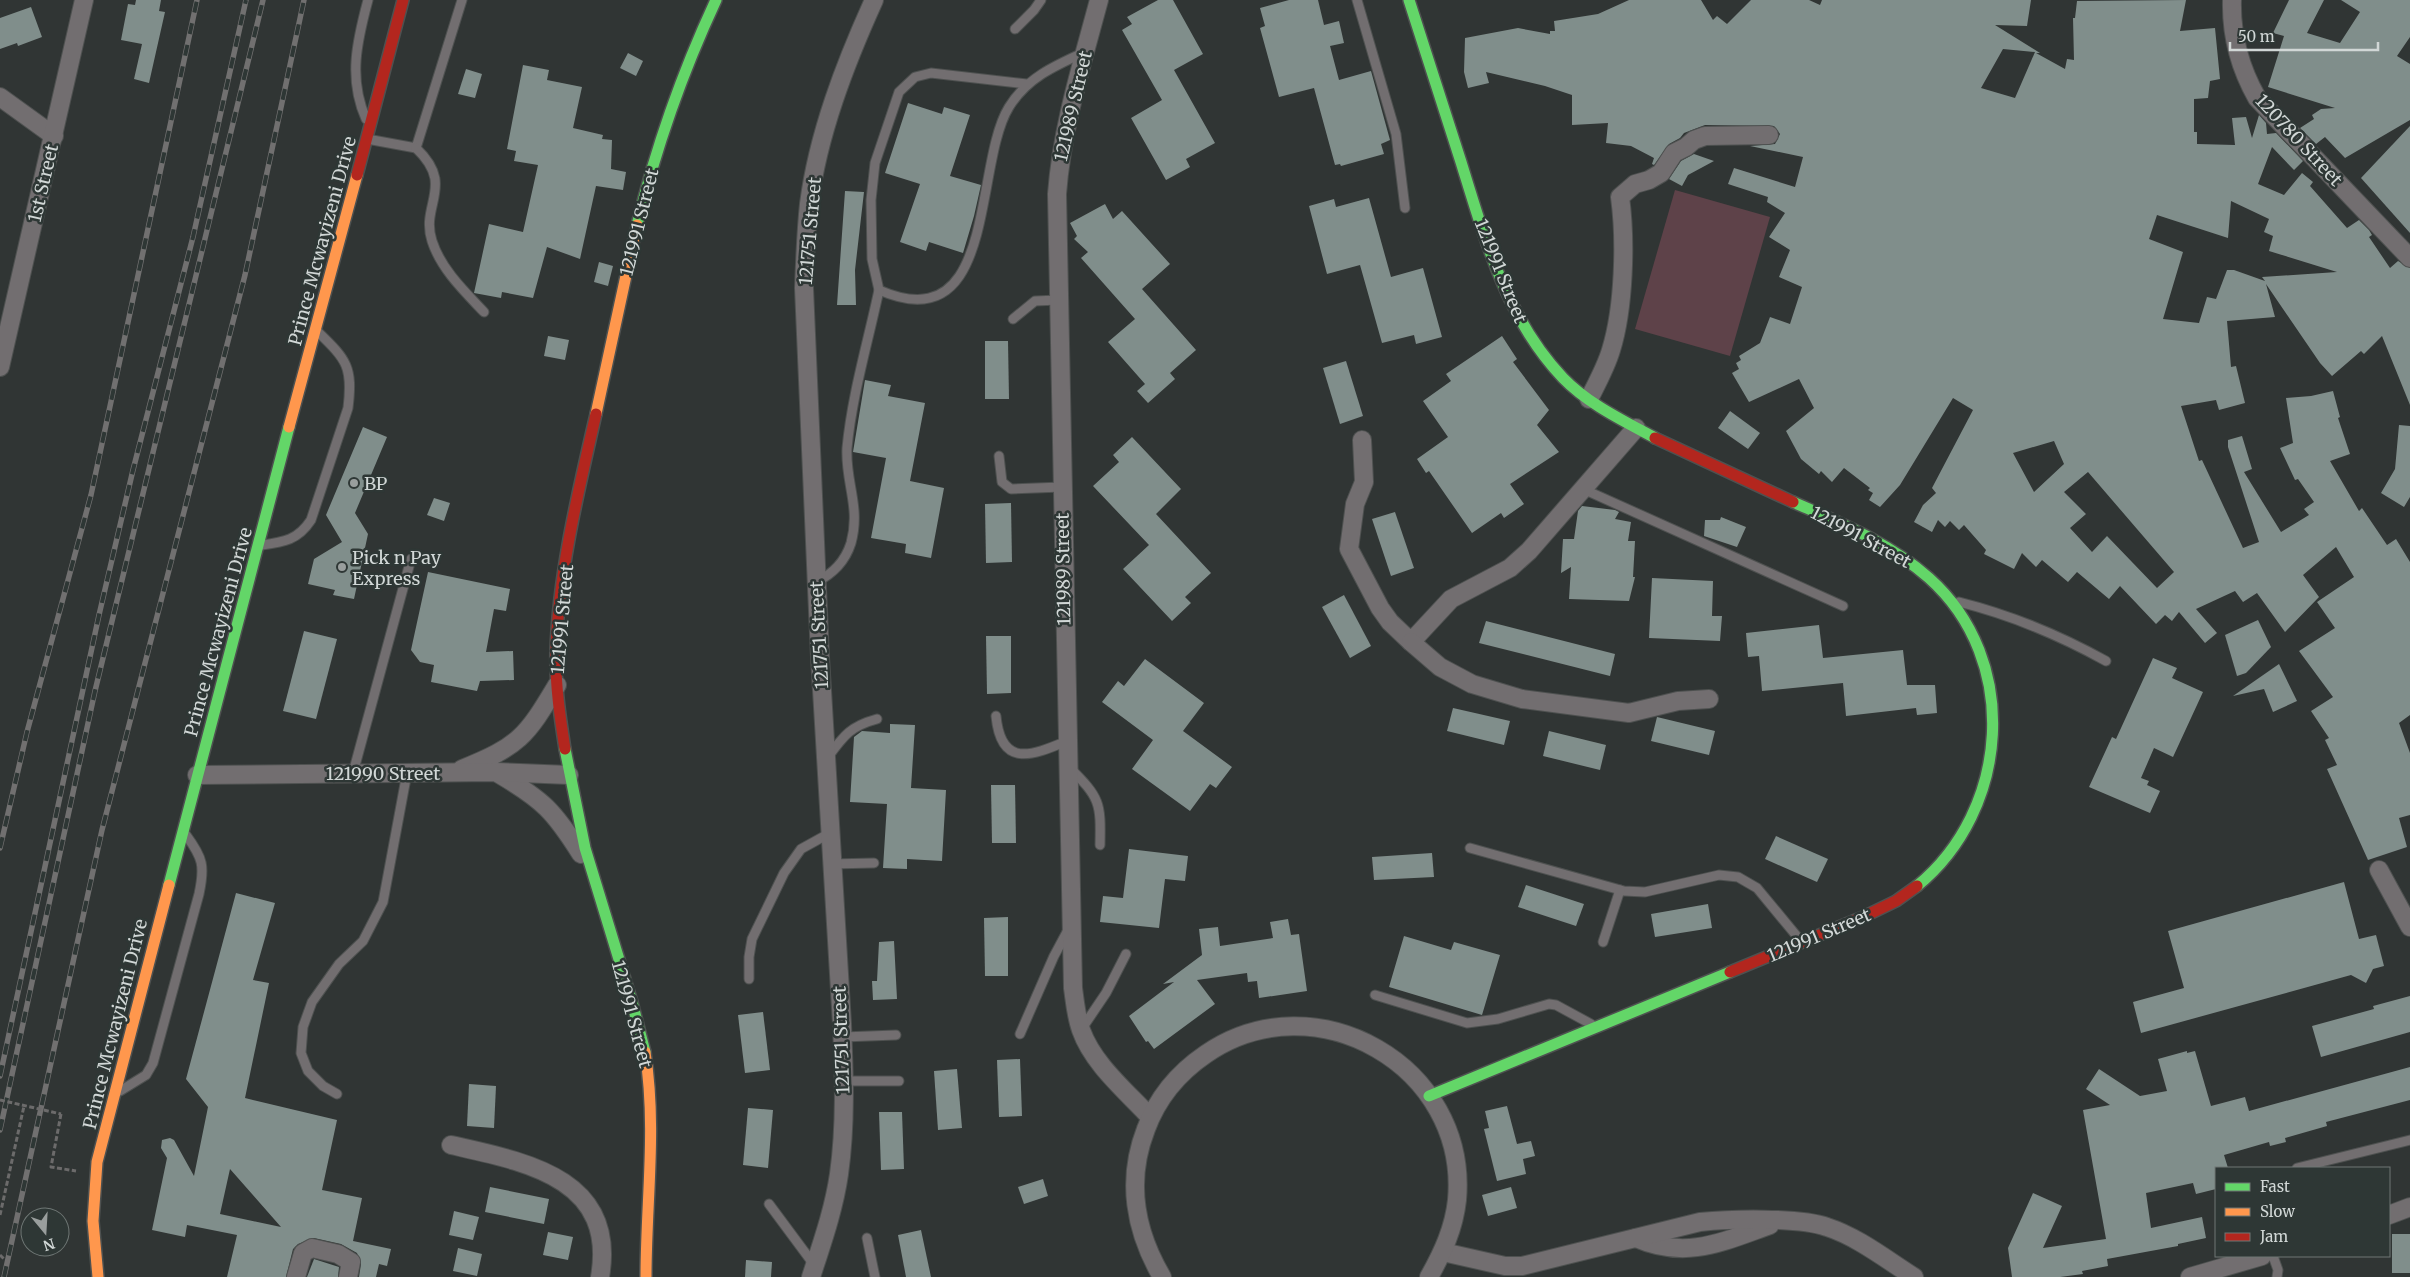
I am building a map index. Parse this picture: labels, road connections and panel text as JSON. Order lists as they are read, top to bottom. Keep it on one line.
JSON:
{"streets":{"street":["121989 Street","120780 Street","1st Street","121991 Street","121751 Street","Prince Mcwayizeni Drive","121990 Street"]},"crossings":[["121991 Street","121990 Street"],["Prince Mcwayizeni Drive","121990 Street"]],"places":["BP","Pick n Pay Express"],"legend":["Fast","Slow","Jam"],"scale_bar":"50 m","north":"bottom"}
